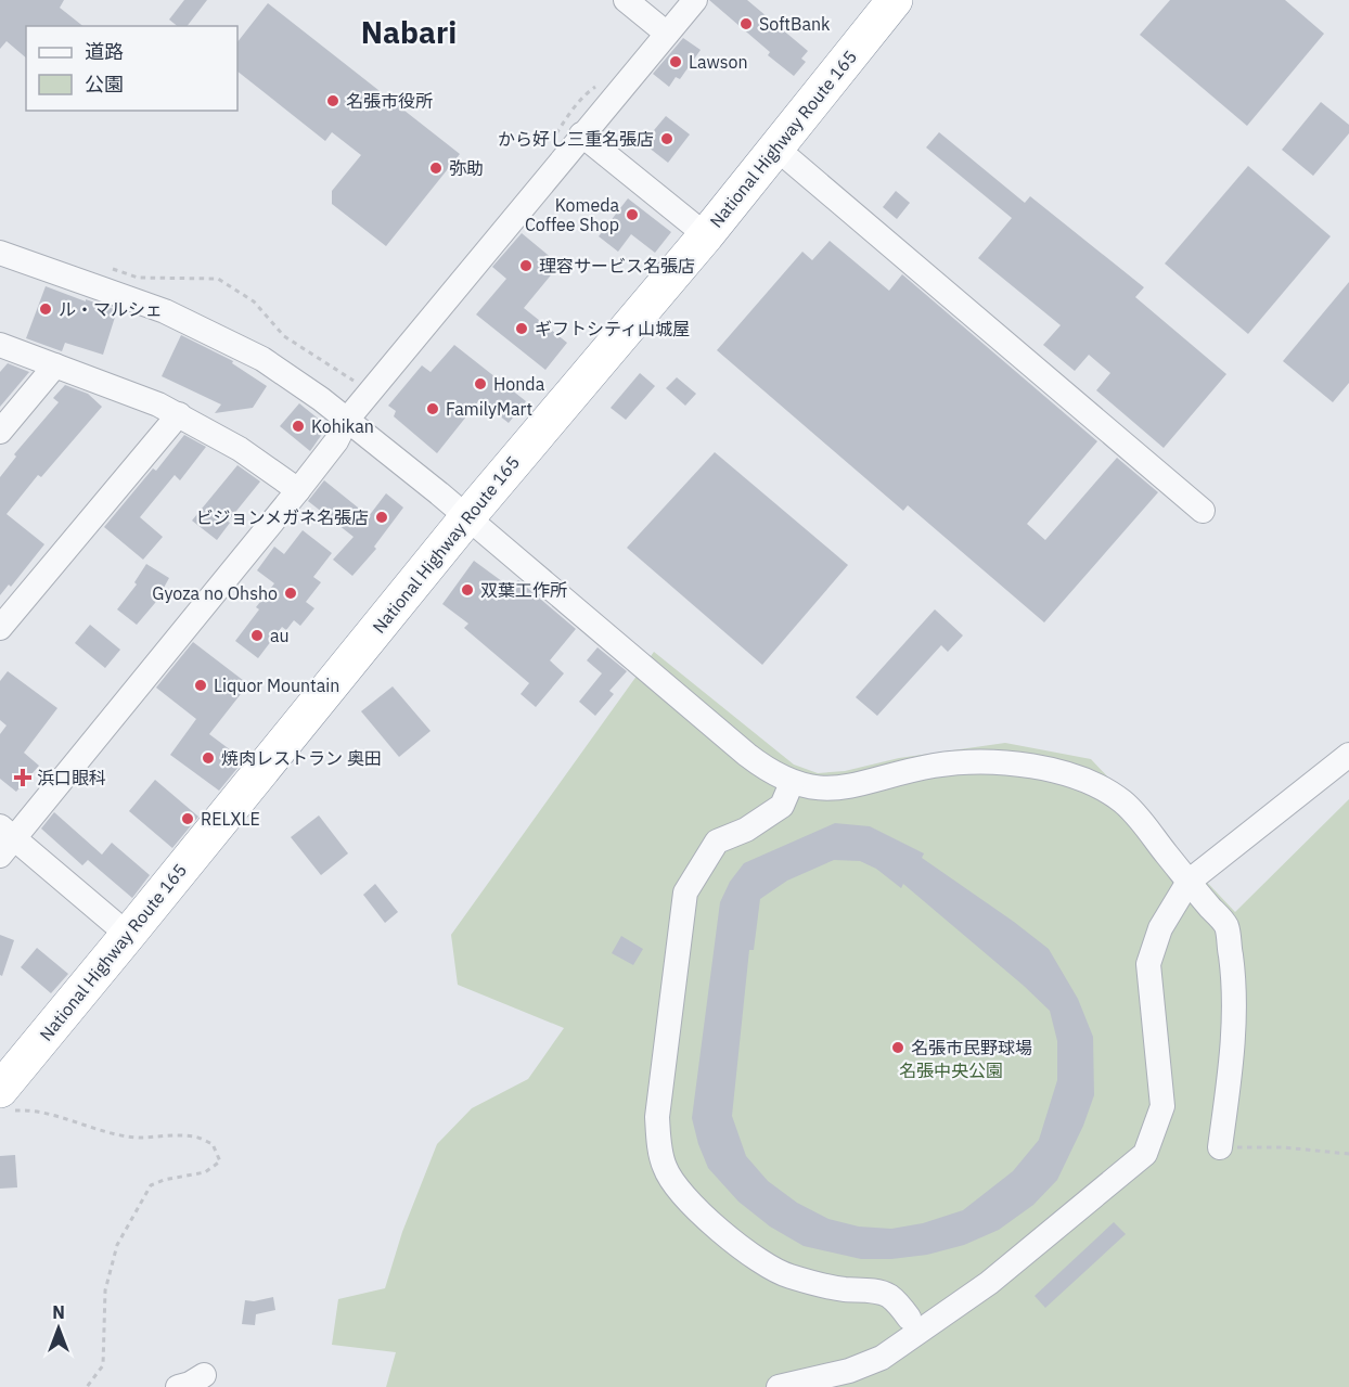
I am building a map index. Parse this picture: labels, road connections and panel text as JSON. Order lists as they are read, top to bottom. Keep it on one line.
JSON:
{"streets":{"highway":["National Highway Route 165"]},"districts":["Nabari"],"parks":["名張中央公園"],"places":{"other":["SoftBank","Lawson","名張市役所","から好し三重名張店","弥助","Komeda Coffee Shop","理容サービス名張店","ル・マルシェ","ギフトシティ山城屋","Honda","FamilyMart","Kohikan","ビジョンメガネ名張店","双葉工作所","Gyoza no Ohsho","au","Liquor Mountain","焼肉レストラン 奥田","RELXLE","名張市民野球場"],"health":["浜口眼科"]},"legend":["道路","公園"],"north":"top"}
